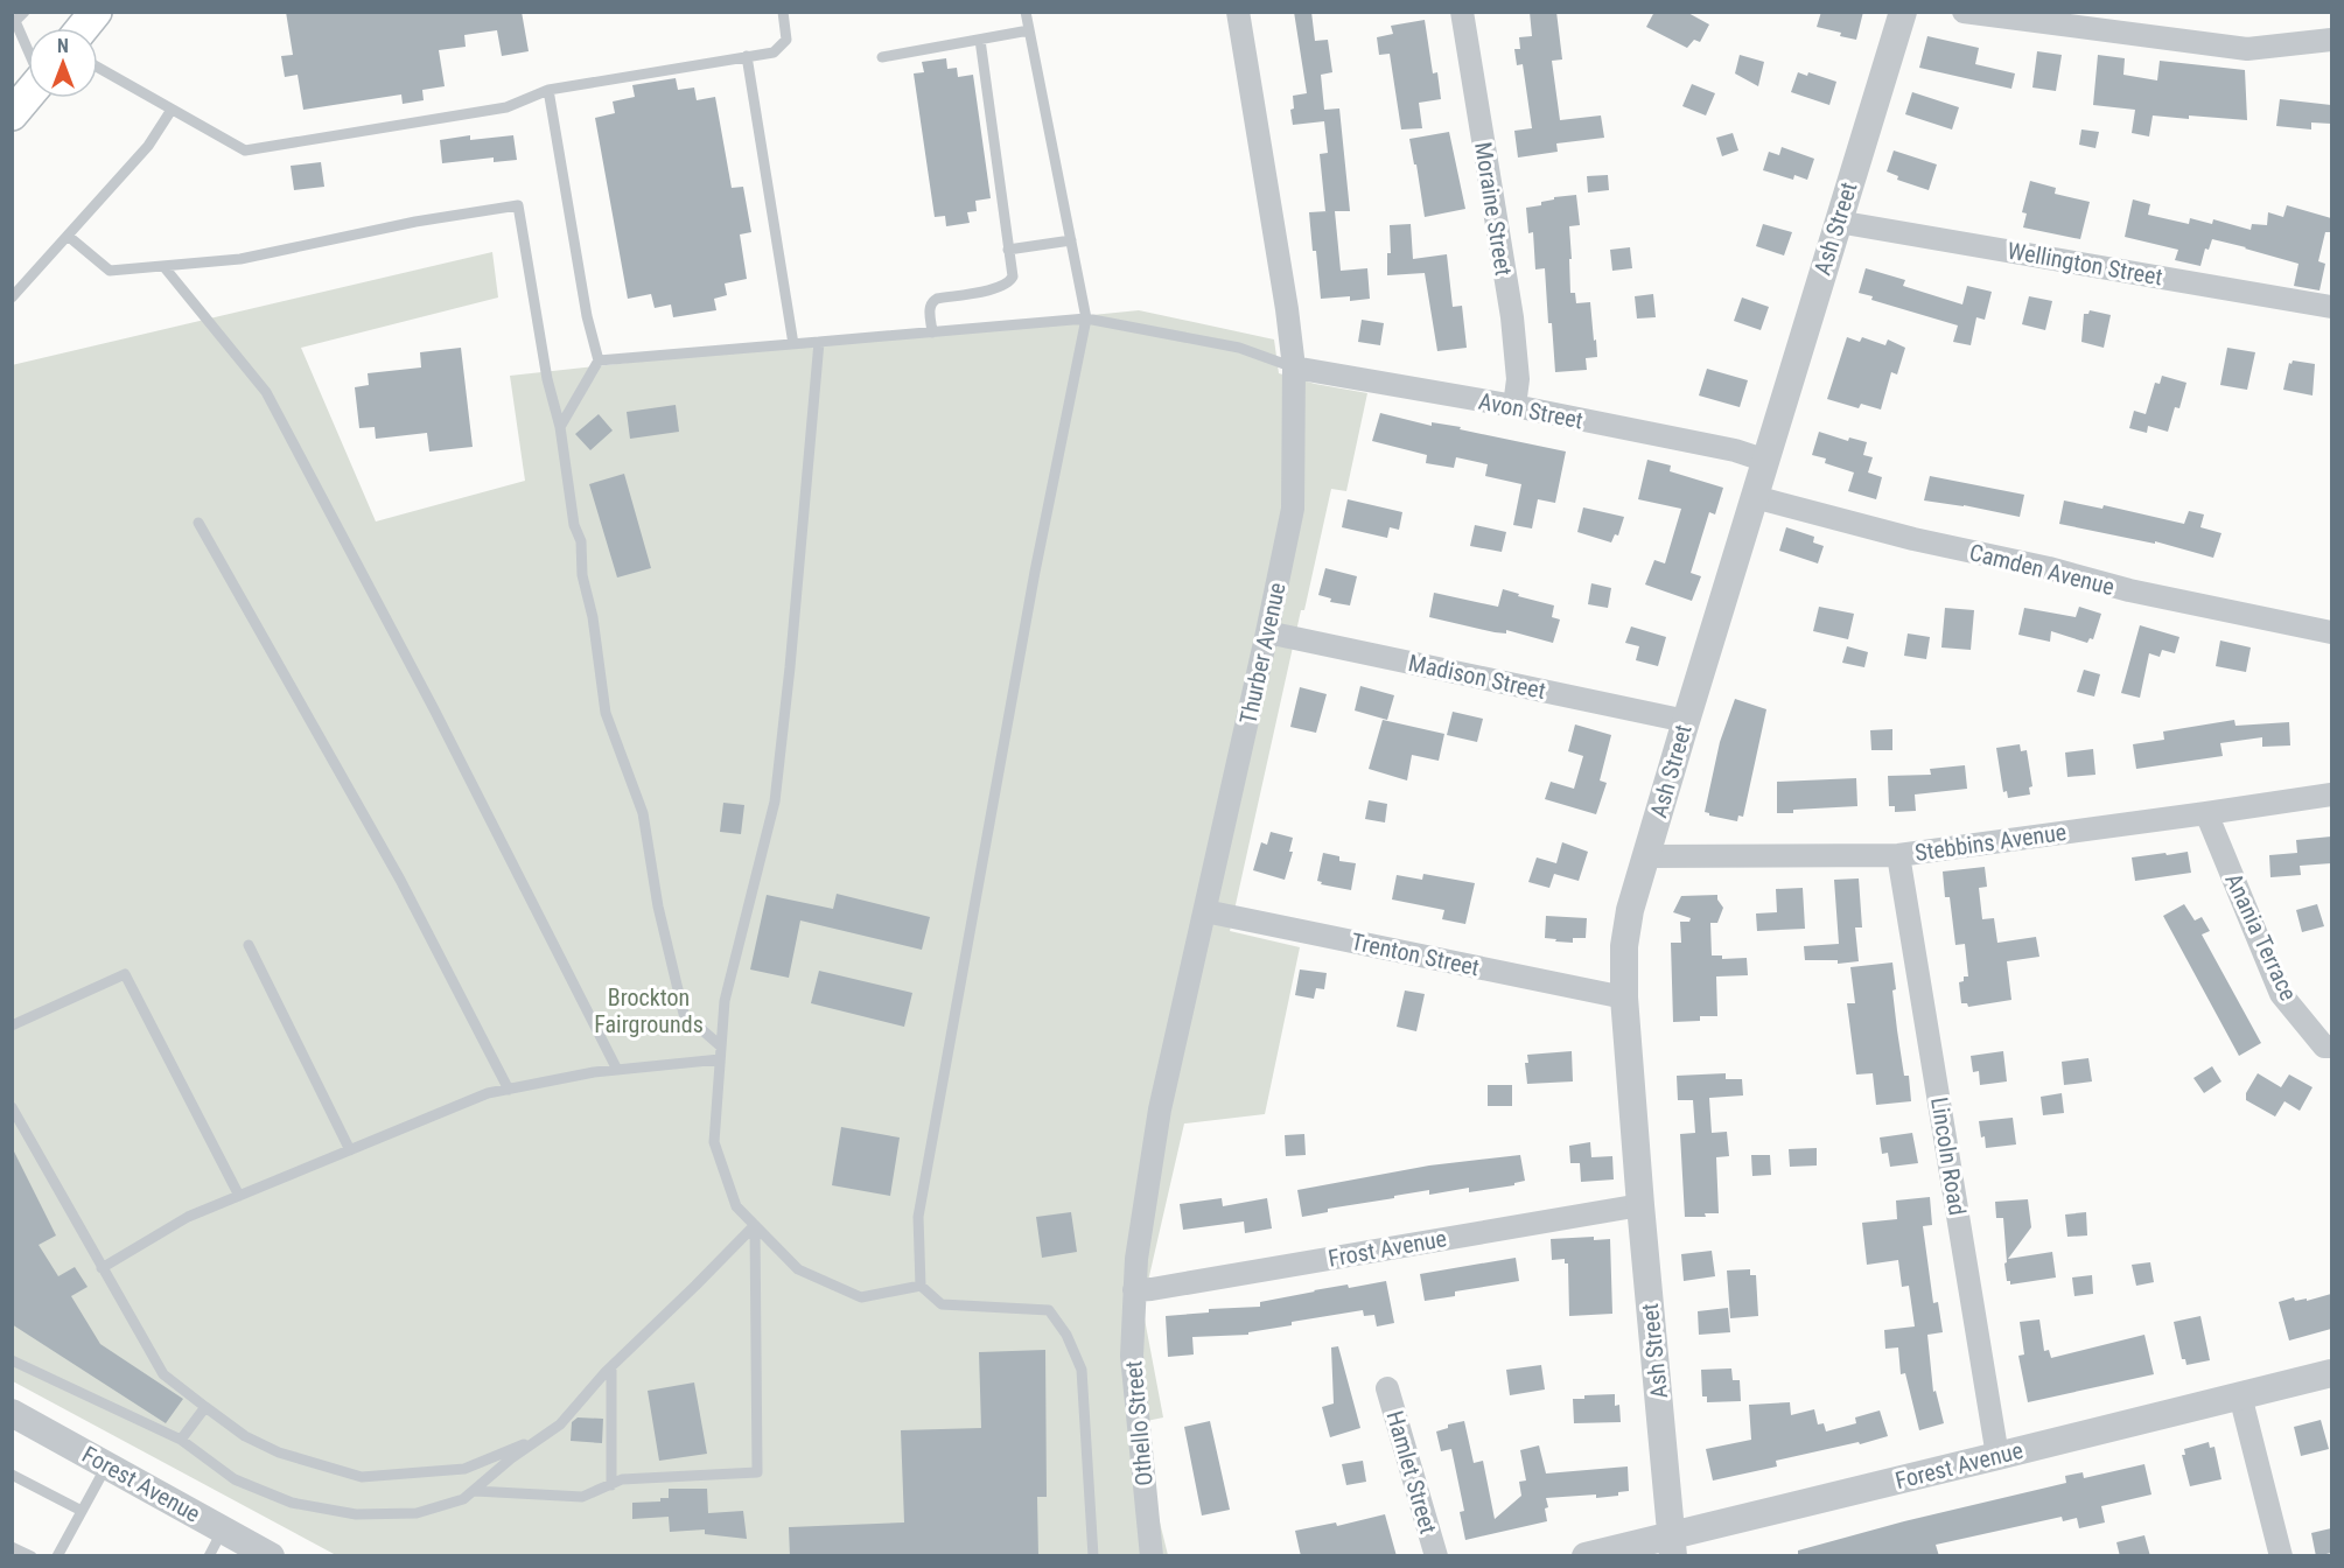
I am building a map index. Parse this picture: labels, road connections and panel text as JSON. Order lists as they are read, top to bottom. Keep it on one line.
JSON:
{"streets":{"street":["Moraine Street","Ash Street","Wellington Street","Avon Street","Camden Avenue","Thurber Avenue","Madison Street","Stebbins Avenue","Anania Terrace","Trenton Street","Lincoln Road","Frost Avenue","Othello Street","Forest Avenue","Hamlet Street"]},"crossings":[["Moraine Street","Avon Street"],["Ash Street","Wellington Street"],["Ash Street","Avon Street"],["Ash Street","Camden Avenue"],["Ash Street","Madison Street"],["Ash Street","Stebbins Avenue"],["Ash Street","Trenton Street"],["Ash Street","Frost Avenue"],["Ash Street","Forest Avenue"],["Avon Street","Thurber Avenue"],["Thurber Avenue","Madison Street"],["Thurber Avenue","Trenton Street"],["Thurber Avenue","Frost Avenue"],["Thurber Avenue","Othello Street"],["Stebbins Avenue","Anania Terrace"],["Stebbins Avenue","Lincoln Road"],["Lincoln Road","Forest Avenue"],["Frost Avenue","Othello Street"]],"parks":["Brockton Fairgrounds"],"north":"top"}
